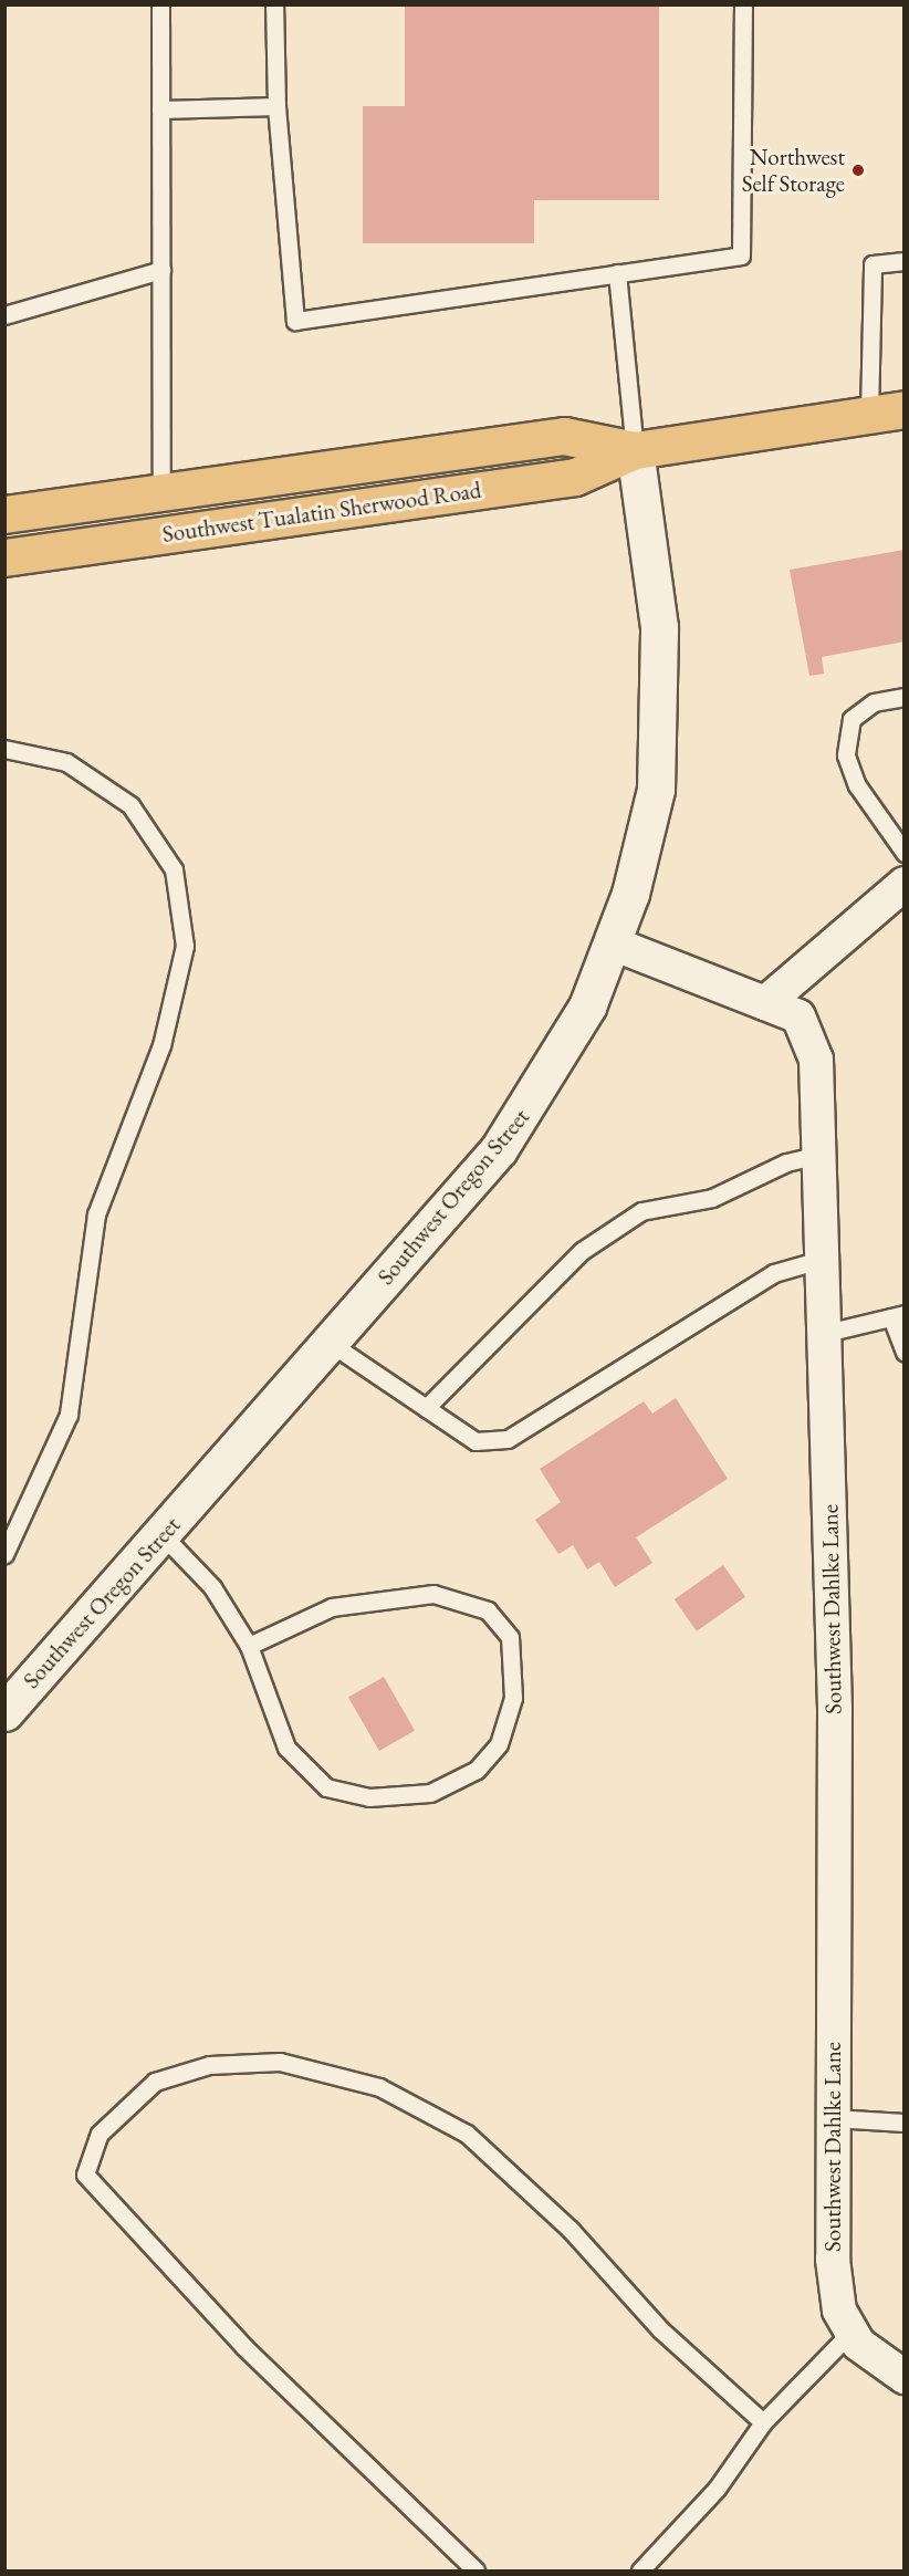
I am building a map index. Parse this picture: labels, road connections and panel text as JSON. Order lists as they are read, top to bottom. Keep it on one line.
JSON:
{"streets":{"highway":["Southwest Tualatin Sherwood Road"],"main road":["Southwest Oregon Street"],"street":["Southwest Dahlke Lane"]},"crossings":[["Southwest Tualatin Sherwood Road","Southwest Oregon Street"],["Southwest Oregon Street","Southwest Dahlke Lane"]],"places":["Northwest Self Storage"]}
